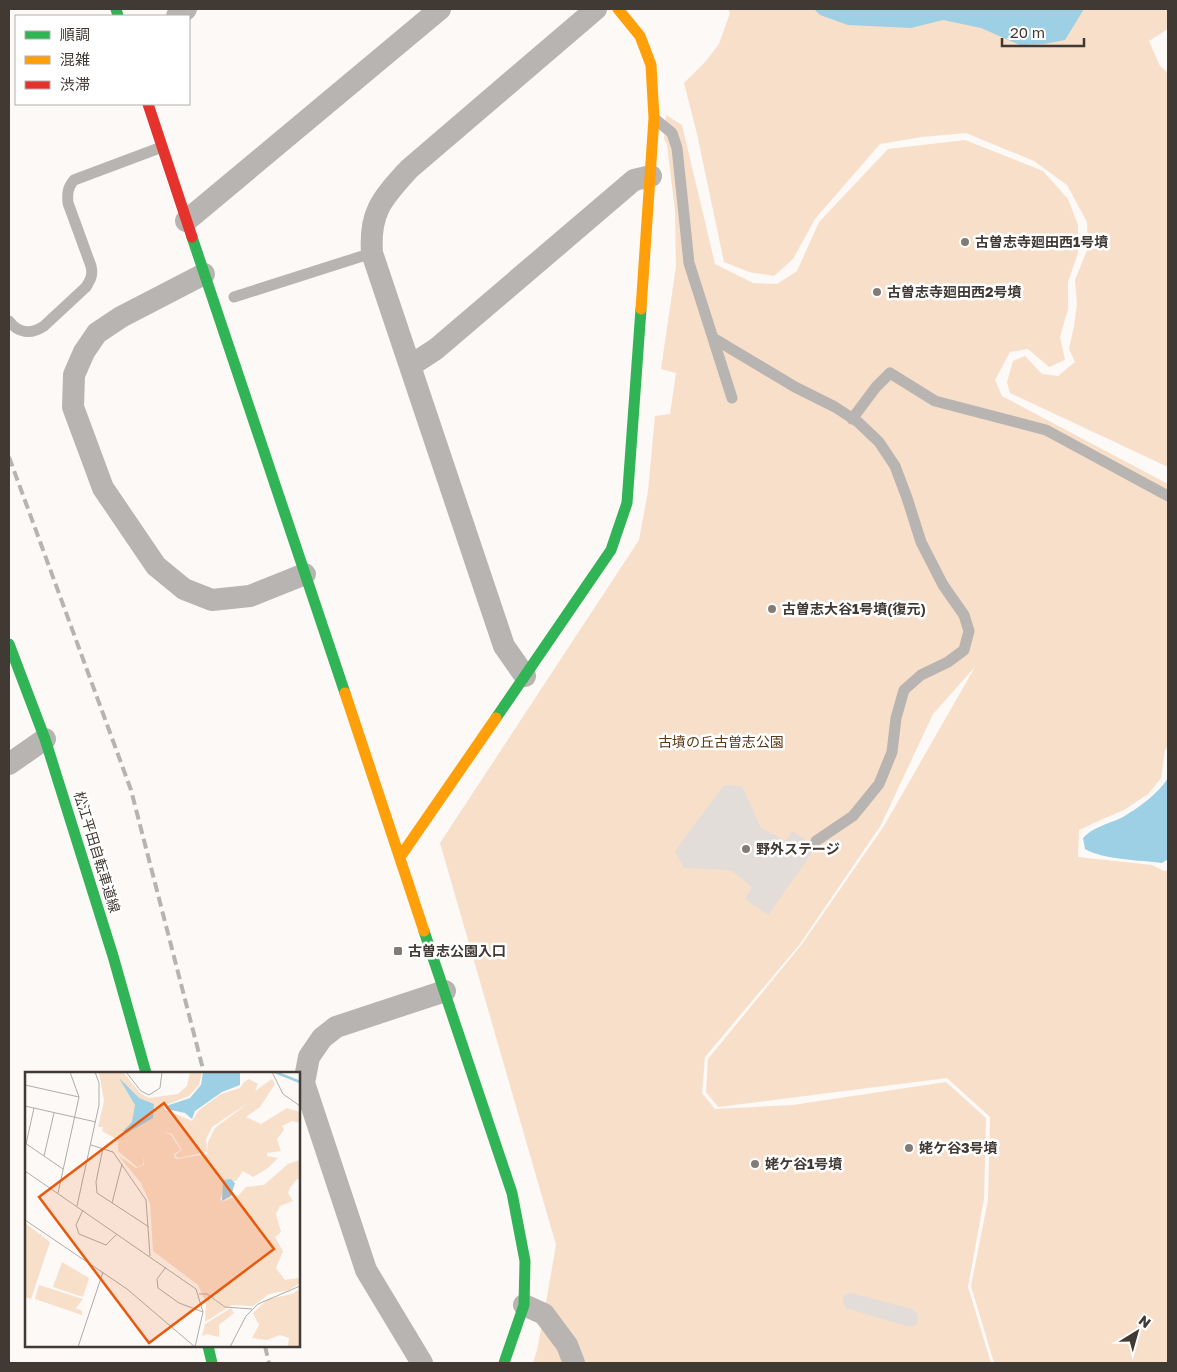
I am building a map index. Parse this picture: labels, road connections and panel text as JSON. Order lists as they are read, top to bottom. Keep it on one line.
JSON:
{"streets":{"street":["松江平田自転車道線"]},"parks":["古墳の丘古曽志公園"],"places":{"other":["古曽志寺廻田西1号墳","古曽志寺廻田西2号墳","古曽志大谷1号墳(復元)","野外ステージ","姥ケ谷3号墳","姥ケ谷1号墳"],"transit":["古曽志公園入口"]},"legend":["順調","混雑","渋滞"],"scale_bar":"20 m","north":"top right"}
